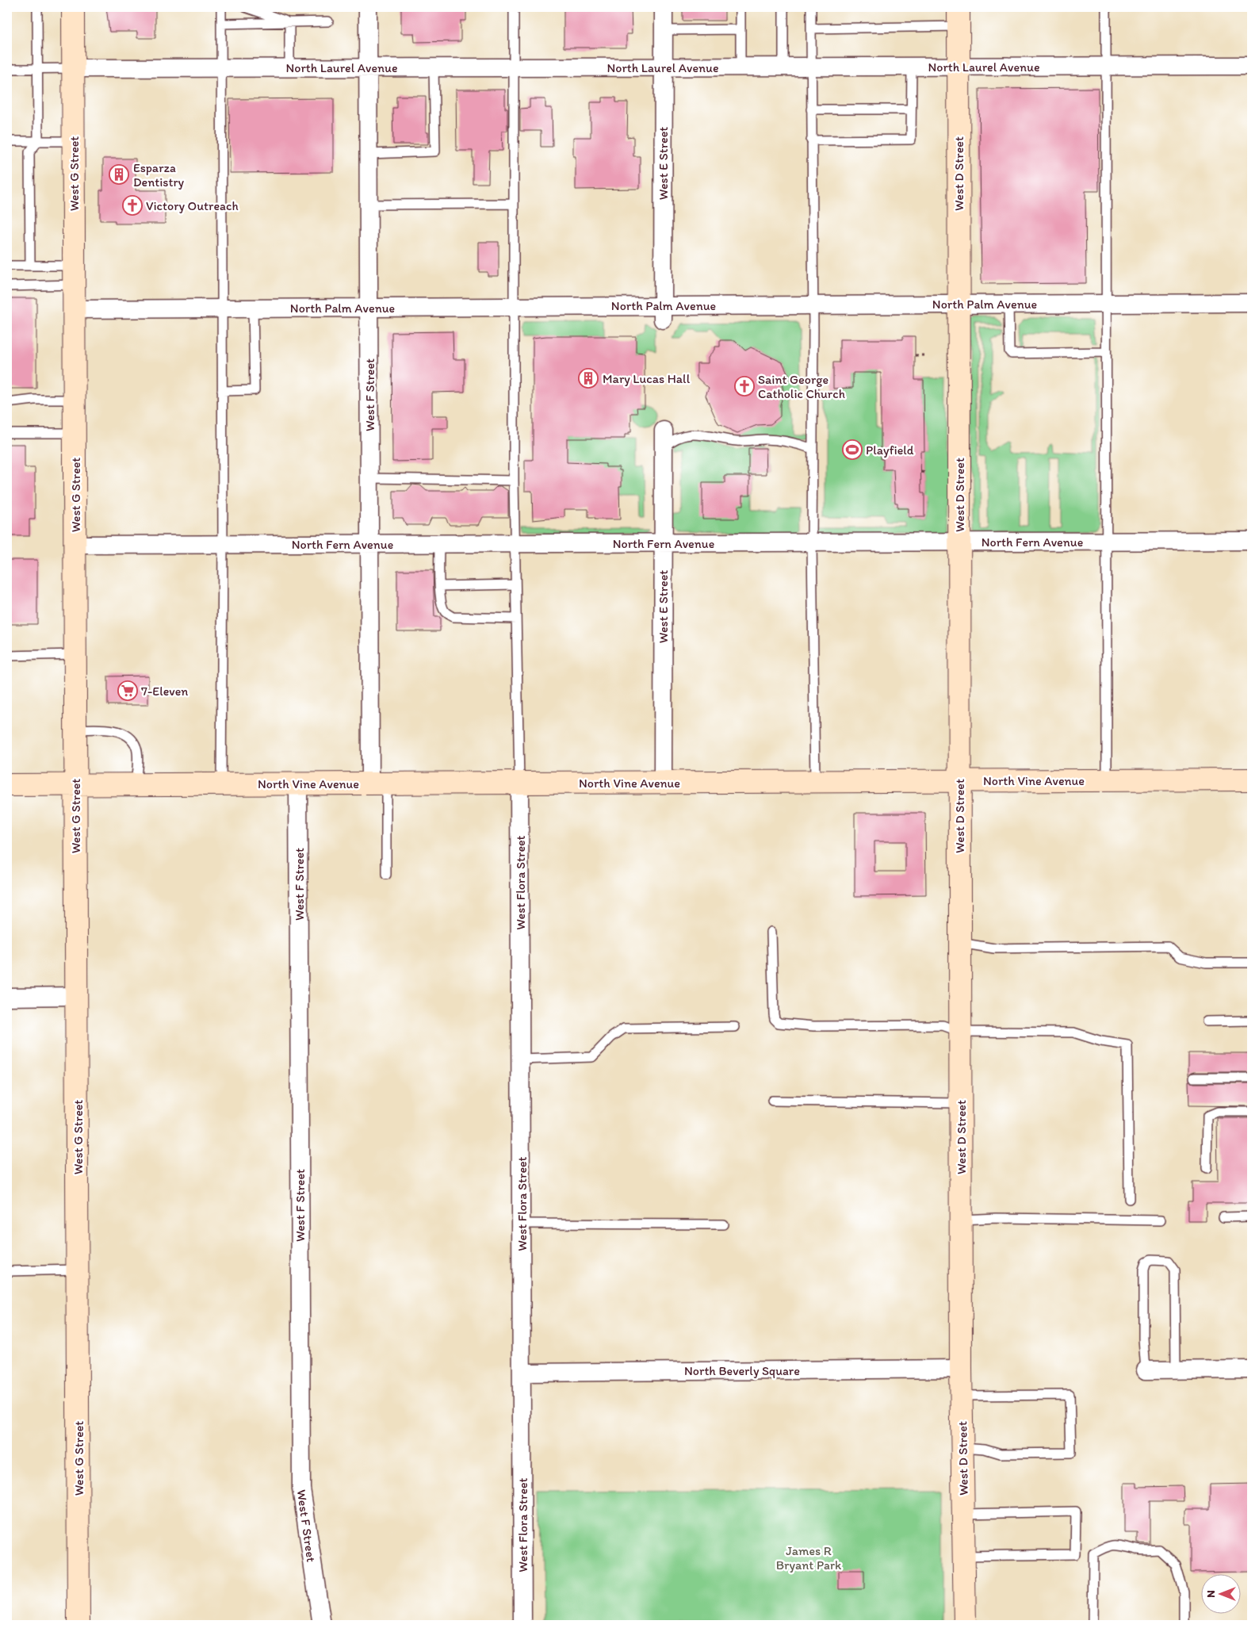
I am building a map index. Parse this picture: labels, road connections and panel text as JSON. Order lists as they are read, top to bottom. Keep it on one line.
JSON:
{"streets":{"street":["North Laurel Avenue","West E Street","West G Street","West D Street","North Palm Avenue","West F Street","North Fern Avenue","North Vine Avenue","West Flora Street","North Beverly Square"]},"crossings":[["North Laurel Avenue","West E Street"],["North Laurel Avenue","West G Street"],["North Laurel Avenue","West D Street"],["North Laurel Avenue","West F Street"],["West E Street","North Palm Avenue"],["West E Street","North Fern Avenue"],["West E Street","North Vine Avenue"],["West G Street","North Palm Avenue"],["West G Street","North Fern Avenue"],["West G Street","North Vine Avenue"],["West D Street","North Palm Avenue"],["West D Street","North Fern Avenue"],["West D Street","North Vine Avenue"],["West D Street","North Beverly Square"],["North Palm Avenue","West F Street"],["West F Street","North Fern Avenue"],["West F Street","North Vine Avenue"],["North Vine Avenue","West Flora Street"],["West Flora Street","North Beverly Square"]],"parks":["James R Bryant Park"],"places":{"building":["Esparza Dentistry","Mary Lucas Hall"],"church":["Victory Outreach","Saint George Catholic Church"],"sports":["Playfield"],"supermarket":["7-Eleven"]},"north":"left"}
